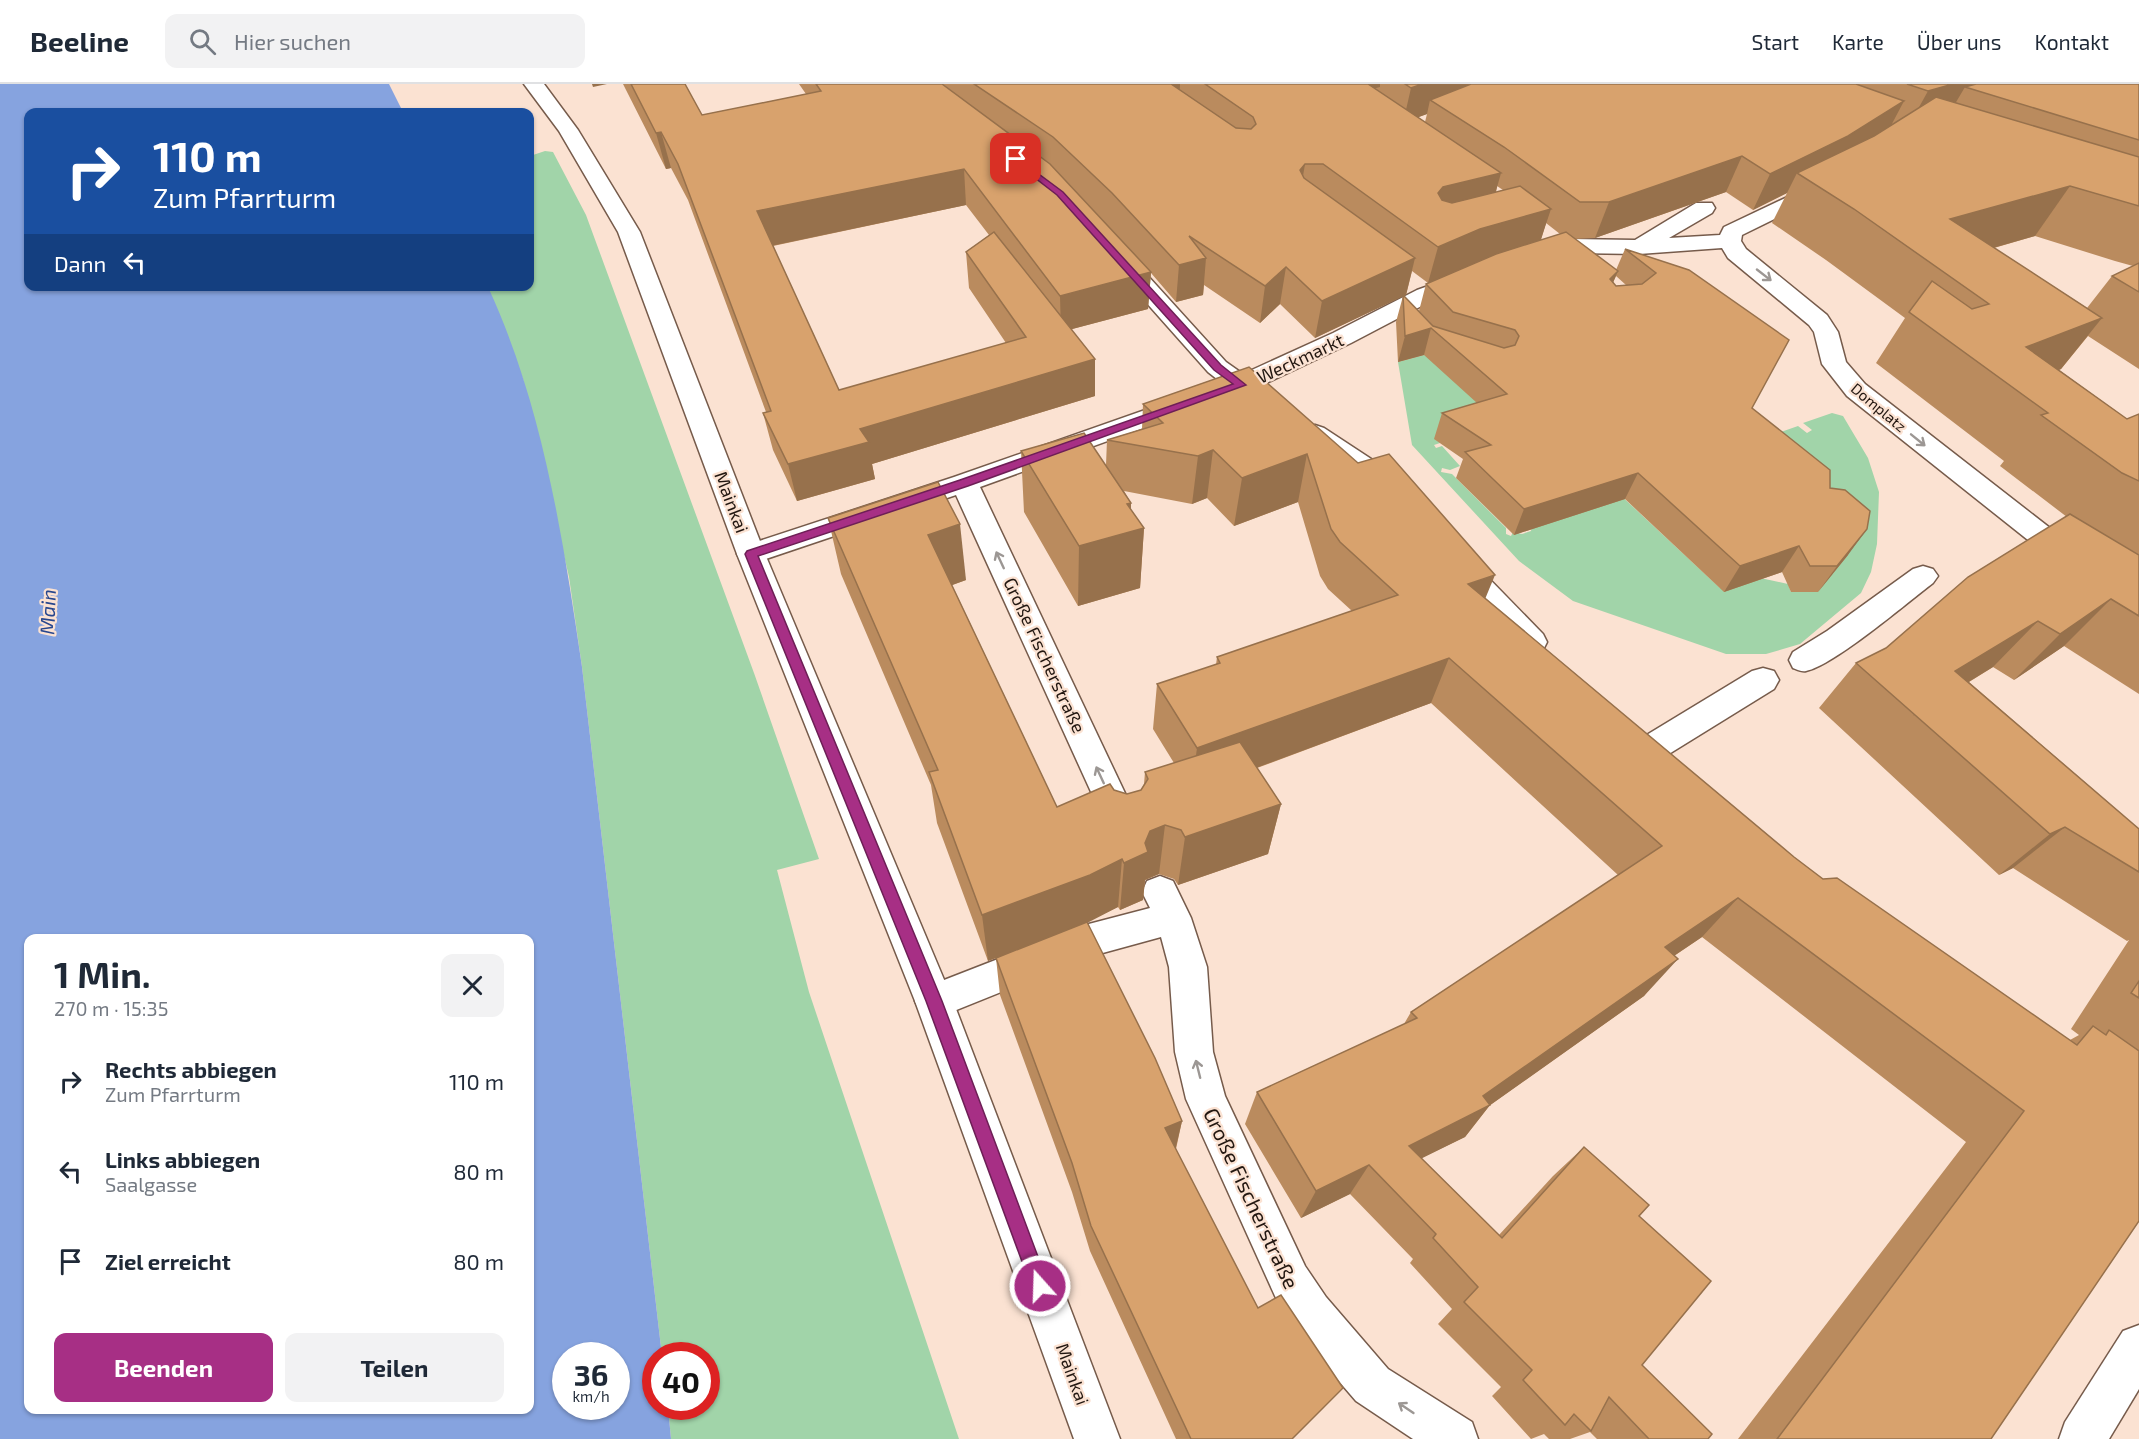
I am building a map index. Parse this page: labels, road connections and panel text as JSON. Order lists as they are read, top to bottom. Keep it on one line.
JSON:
{"streets":{"street":["Weckmarkt","Domplatz","Mainkai","Große Fischerstraße"]},"crossings":[["Mainkai","Große Fischerstraße"]],"one_way":["Domplatz","Große Fischerstraße"],"water":["Main"],"page":{"header":"Beeline","search":"Hier suchen","nav":["Start","Karte","Über uns","Kontakt"],"turn":["110 m","Zum Pfarrturm"],"then":"Dann","heading":["1 Min.","270 m · 15:35"],"list":[{"name":"Rechts abbiegen","note":"Zum Pfarrturm","value":"110 m"},{"name":"Links abbiegen","note":"Saalgasse","value":"80 m"},{"name":"Ziel erreicht","value":"80 m"}],"buttons":["Beenden","Teilen"],"speed":"36 km/h","limit":"40"}}
